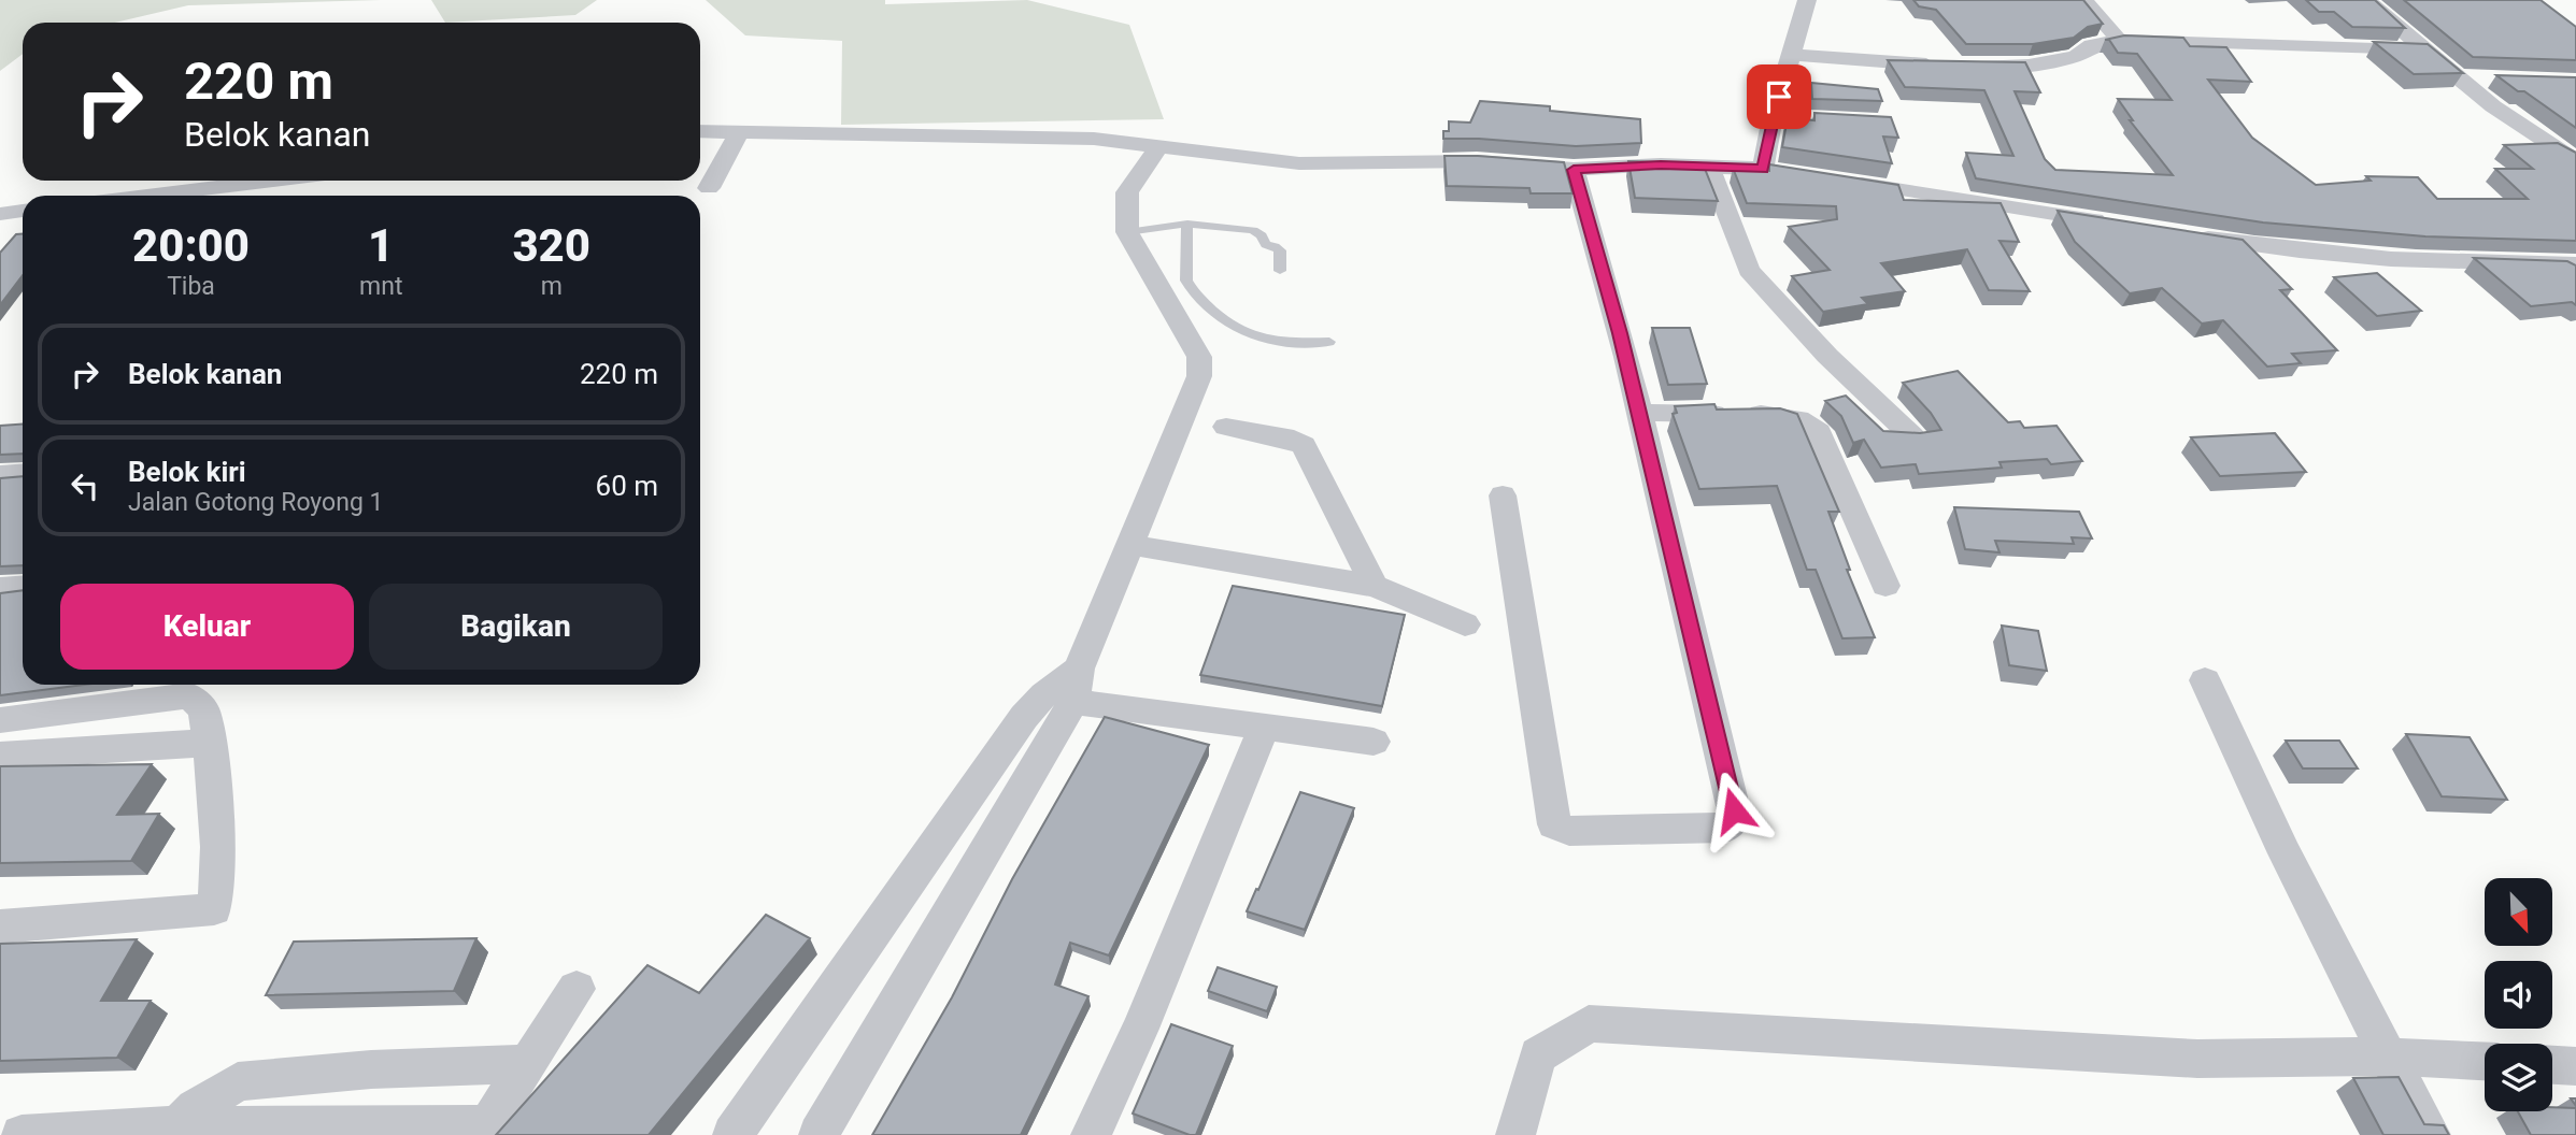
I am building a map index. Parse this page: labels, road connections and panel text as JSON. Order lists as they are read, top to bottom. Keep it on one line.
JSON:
{"north":"bottom right","page":{"turn":["220 m","Belok kanan"],"eta":["20:00","Tiba","1","mnt","320","m"],"list":[{"name":"Belok kanan","value":"220 m"},{"name":"Belok kiri","note":"Jalan Gotong Royong 1","value":"60 m"}],"buttons":["Keluar","Bagikan"]}}
